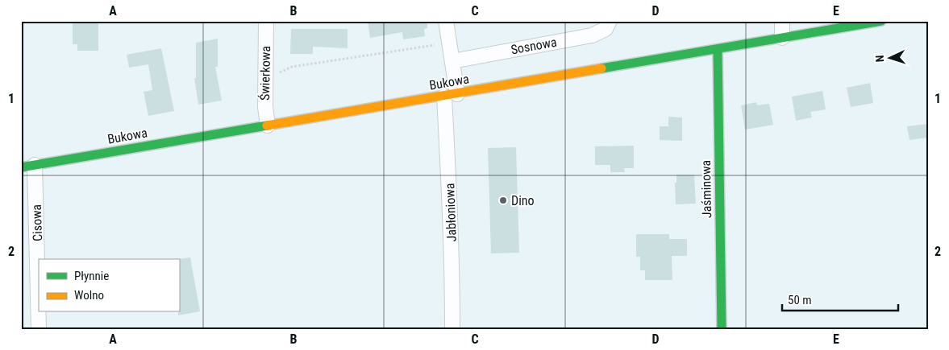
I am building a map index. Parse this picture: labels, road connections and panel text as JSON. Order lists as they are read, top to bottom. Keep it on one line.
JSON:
{"streets":{"main road":["Bukowa","Jaśminowa"],"street":["Sosnowa","Świerkowa","Jabłoniowa","Cisowa"]},"crossings":[["Sosnowa","Jabłoniowa"],["Świerkowa","Bukowa"],["Bukowa","Jaśminowa"],["Bukowa","Jabłoniowa"],["Bukowa","Cisowa"]],"places":["Dino"],"legend":["Płynnie","Wolno"],"scale_bar":"50 m","north":"left","grid":{"columns":["A","B","C","D","E"],"rows":["1","2"]}}
